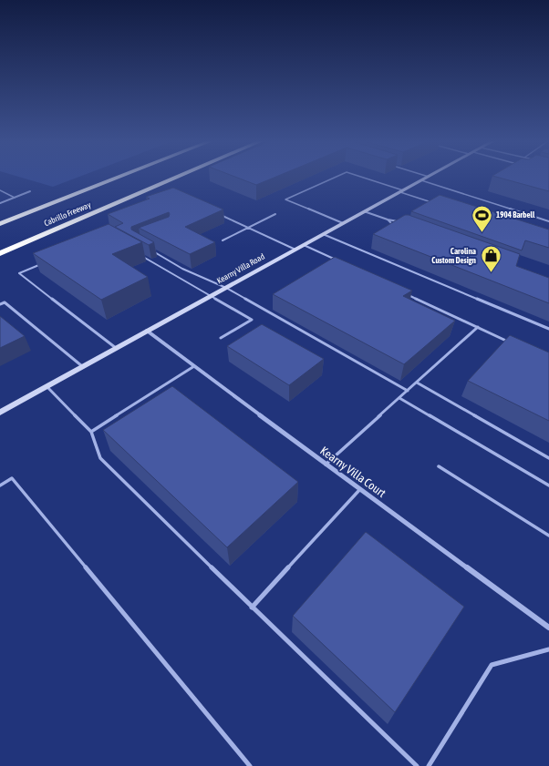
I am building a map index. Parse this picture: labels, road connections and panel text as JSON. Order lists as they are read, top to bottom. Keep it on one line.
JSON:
{"streets":{"highway":["Cabrillo Freeway"],"main road":["Kearny Villa Road"],"street":["Kearny Villa Court"]},"crossings":[["Kearny Villa Road","Kearny Villa Court"]],"places":{"sports":["1904 Barbell"],"shop":["Carolina Custom Design"]}}
